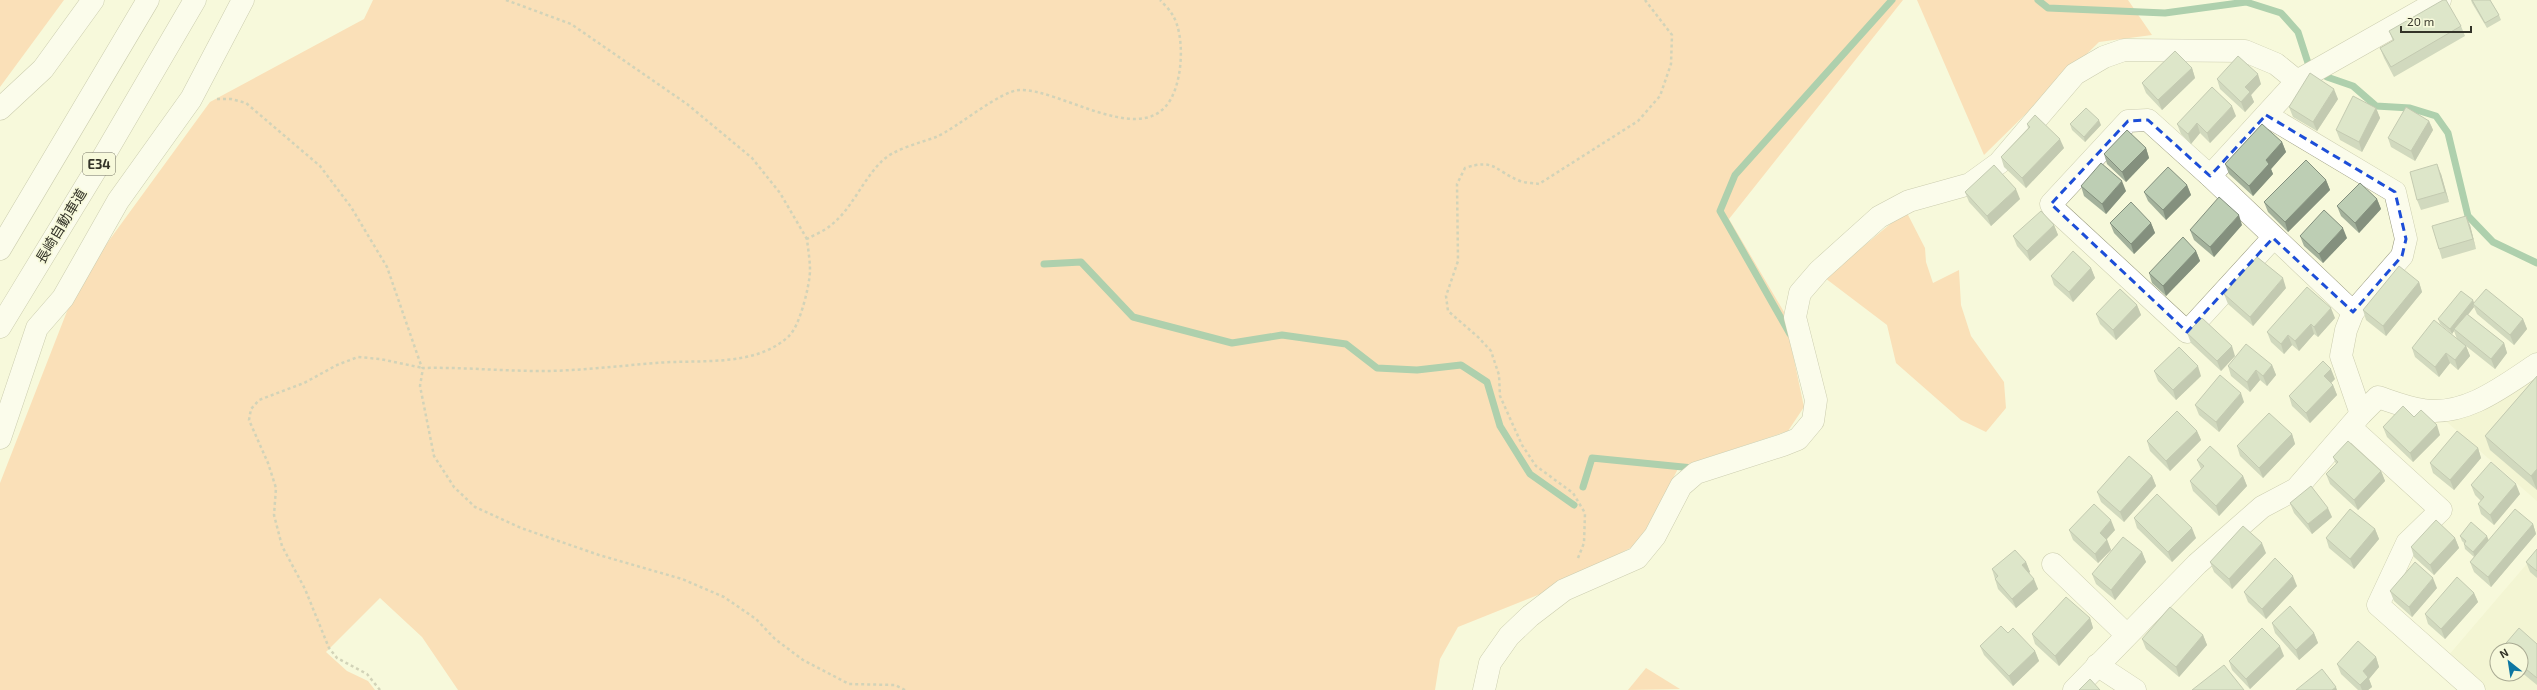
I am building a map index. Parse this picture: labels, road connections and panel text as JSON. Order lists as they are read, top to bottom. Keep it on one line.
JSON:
{"streets":{"main road":["E34","長崎自動車道"]},"scale_bar":"20 m","north":"top left"}
